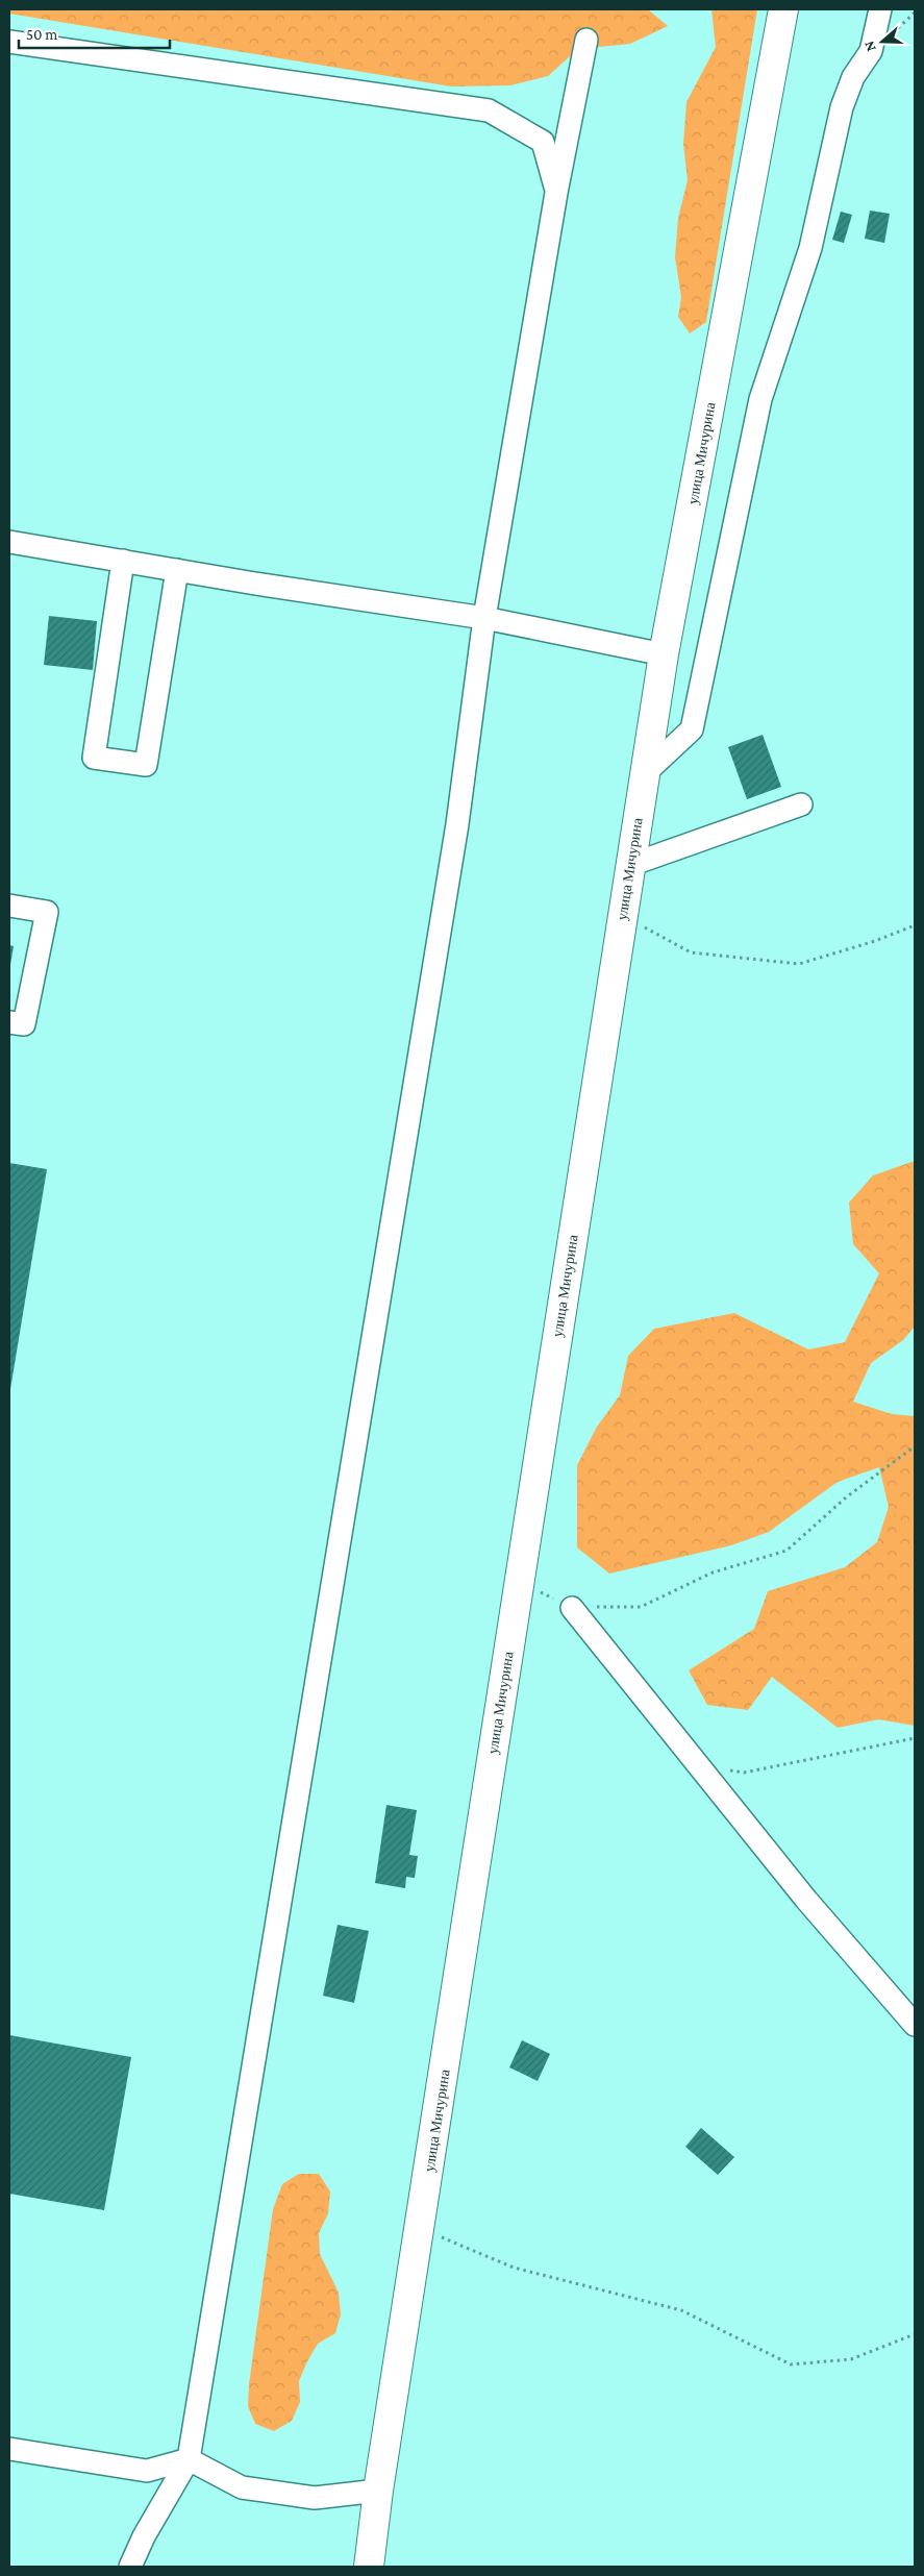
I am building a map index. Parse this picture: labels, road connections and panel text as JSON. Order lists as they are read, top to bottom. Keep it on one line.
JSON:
{"streets":{"main road":["улица Мичурина"]},"scale_bar":"50 m","north":"left"}
